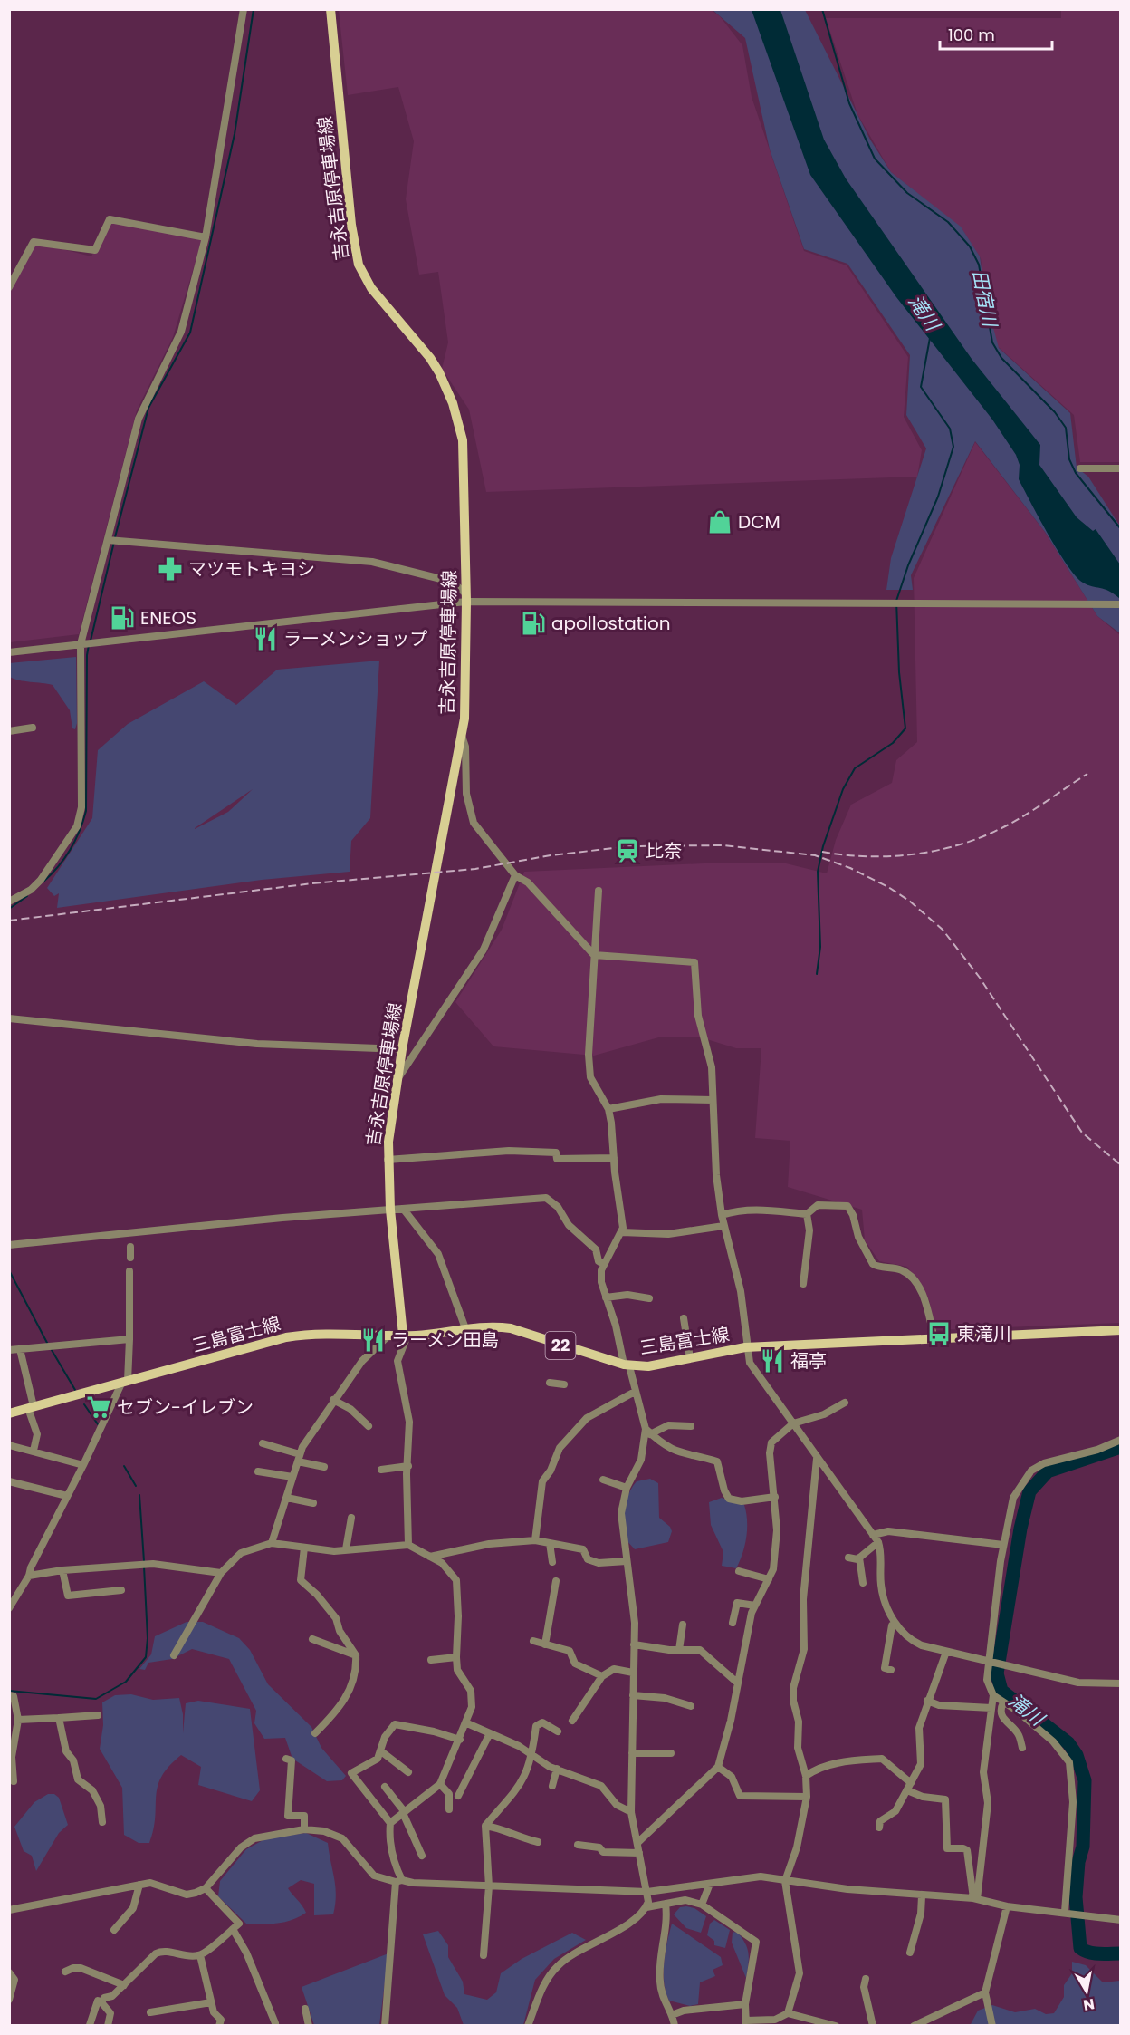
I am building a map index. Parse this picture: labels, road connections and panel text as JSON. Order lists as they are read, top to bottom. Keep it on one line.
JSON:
{"streets":{"main road":["吉永吉原停車場線","三島富士線","22"]},"crossings":[["吉永吉原停車場線","三島富士線"]],"water":["田宿川","滝川"],"places":{"shop":["DCM"],"pharmacy":["マツモトキヨシ"],"fuel station":["ENEOS","apollostation"],"restaurant":["ラーメンショップ","ラーメン田島","福亭"],"station":["比奈"],"bus stop":["東滝川"],"supermarket":["セブン-イレブン"]},"scale_bar":"100 m","north":"bottom"}
